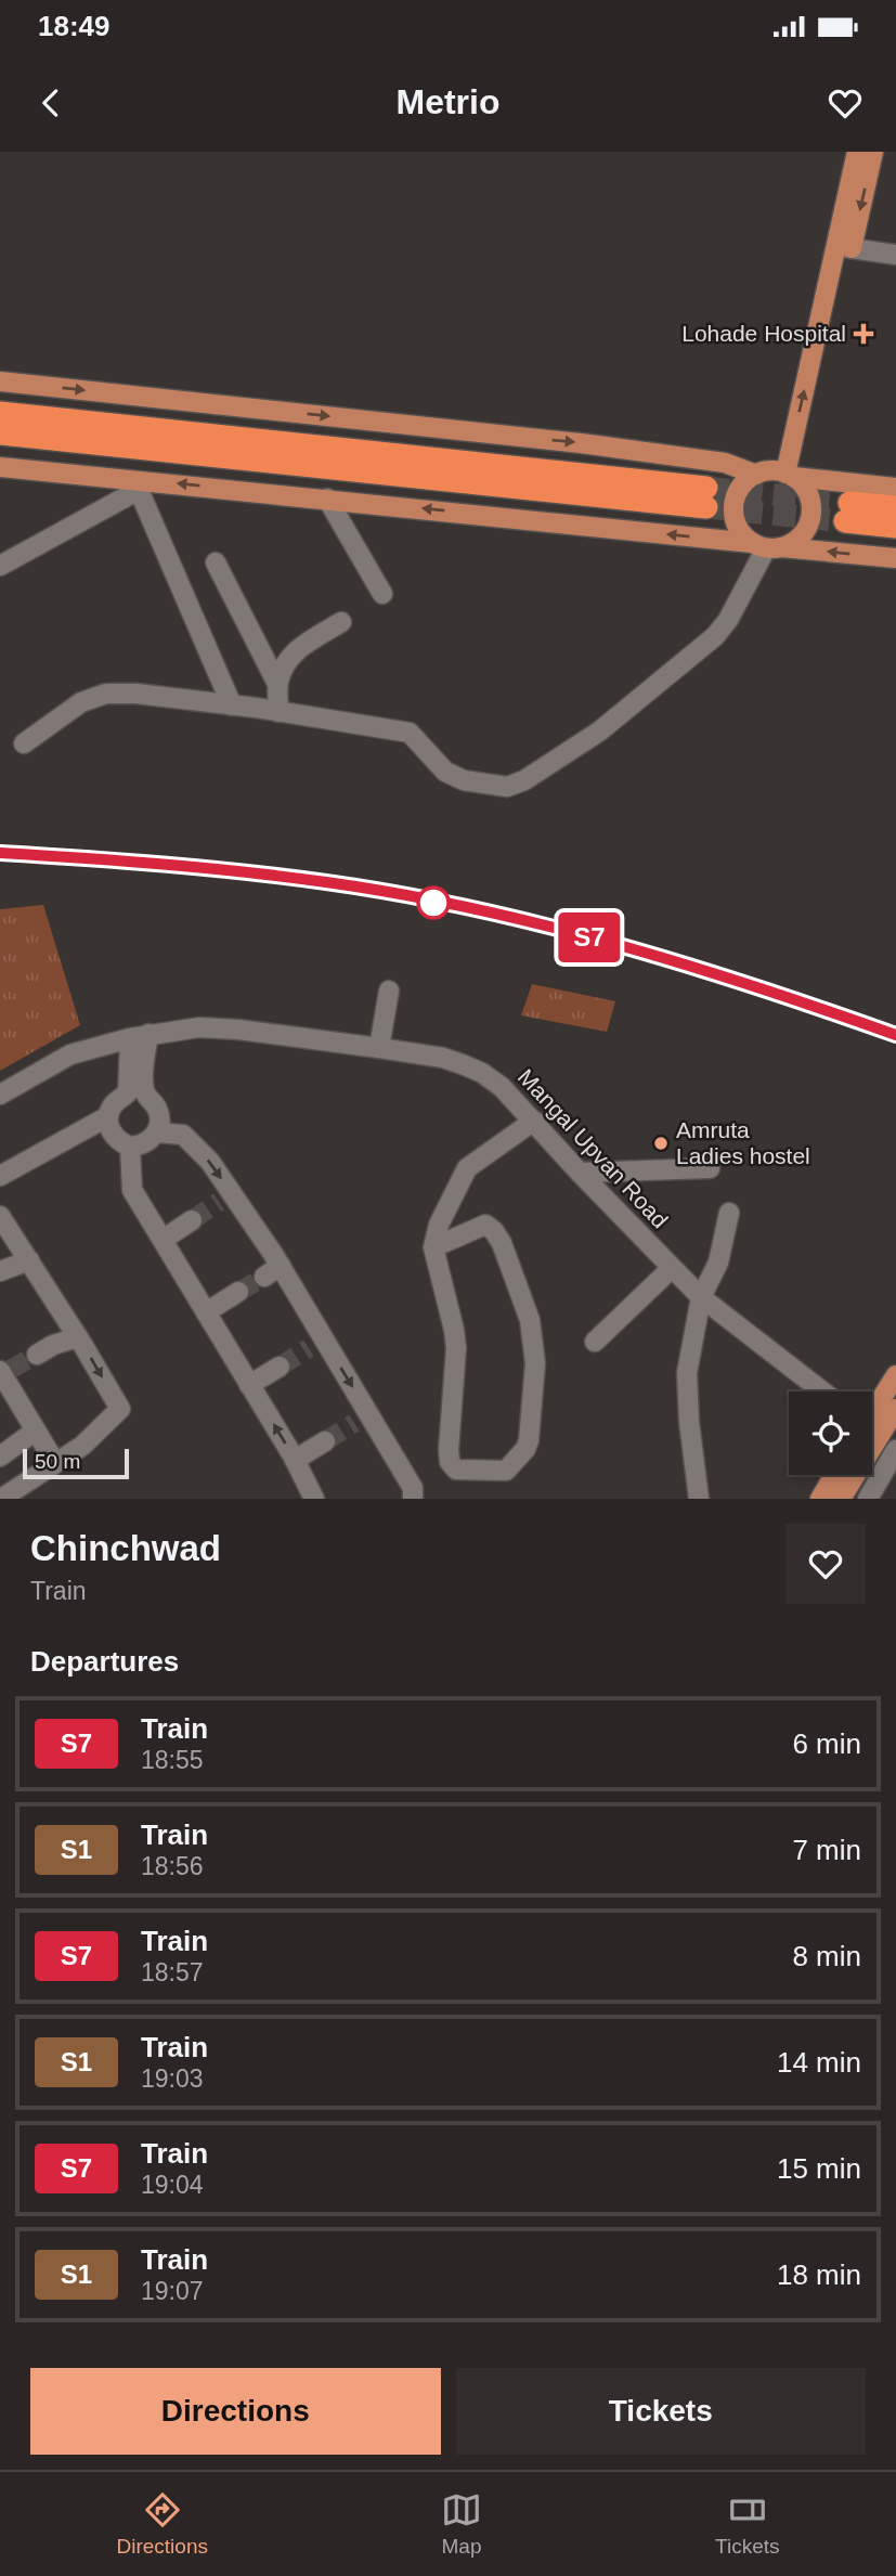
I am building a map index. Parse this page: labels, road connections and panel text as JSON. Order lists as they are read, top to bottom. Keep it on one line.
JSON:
{"streets":{"street":["Mangal Upvan Road"]},"places":{"health":["Lohade Hospital"],"other":["Amruta Ladies hostel"]},"scale_bar":"50 m","page":{"status":"18:49","header":"Metrio","on_map":"S7","scale":"50 m","heading":[["Chinchwad","Train"],"Departures"],"list":[{"mark":"S7","name":"Train","note":"18:55","value":"6 min"},{"mark":"S1","name":"Train","note":"18:56","value":"7 min"},{"mark":"S7","name":"Train","note":"18:57","value":"8 min"},{"mark":"S1","name":"Train","note":"19:03","value":"14 min"},{"mark":"S7","name":"Train","note":"19:04","value":"15 min"},{"mark":"S1","name":"Train","note":"19:07","value":"18 min"}],"buttons":["Directions","Tickets"],"tabs":["Directions","Map","Tickets"]}}
